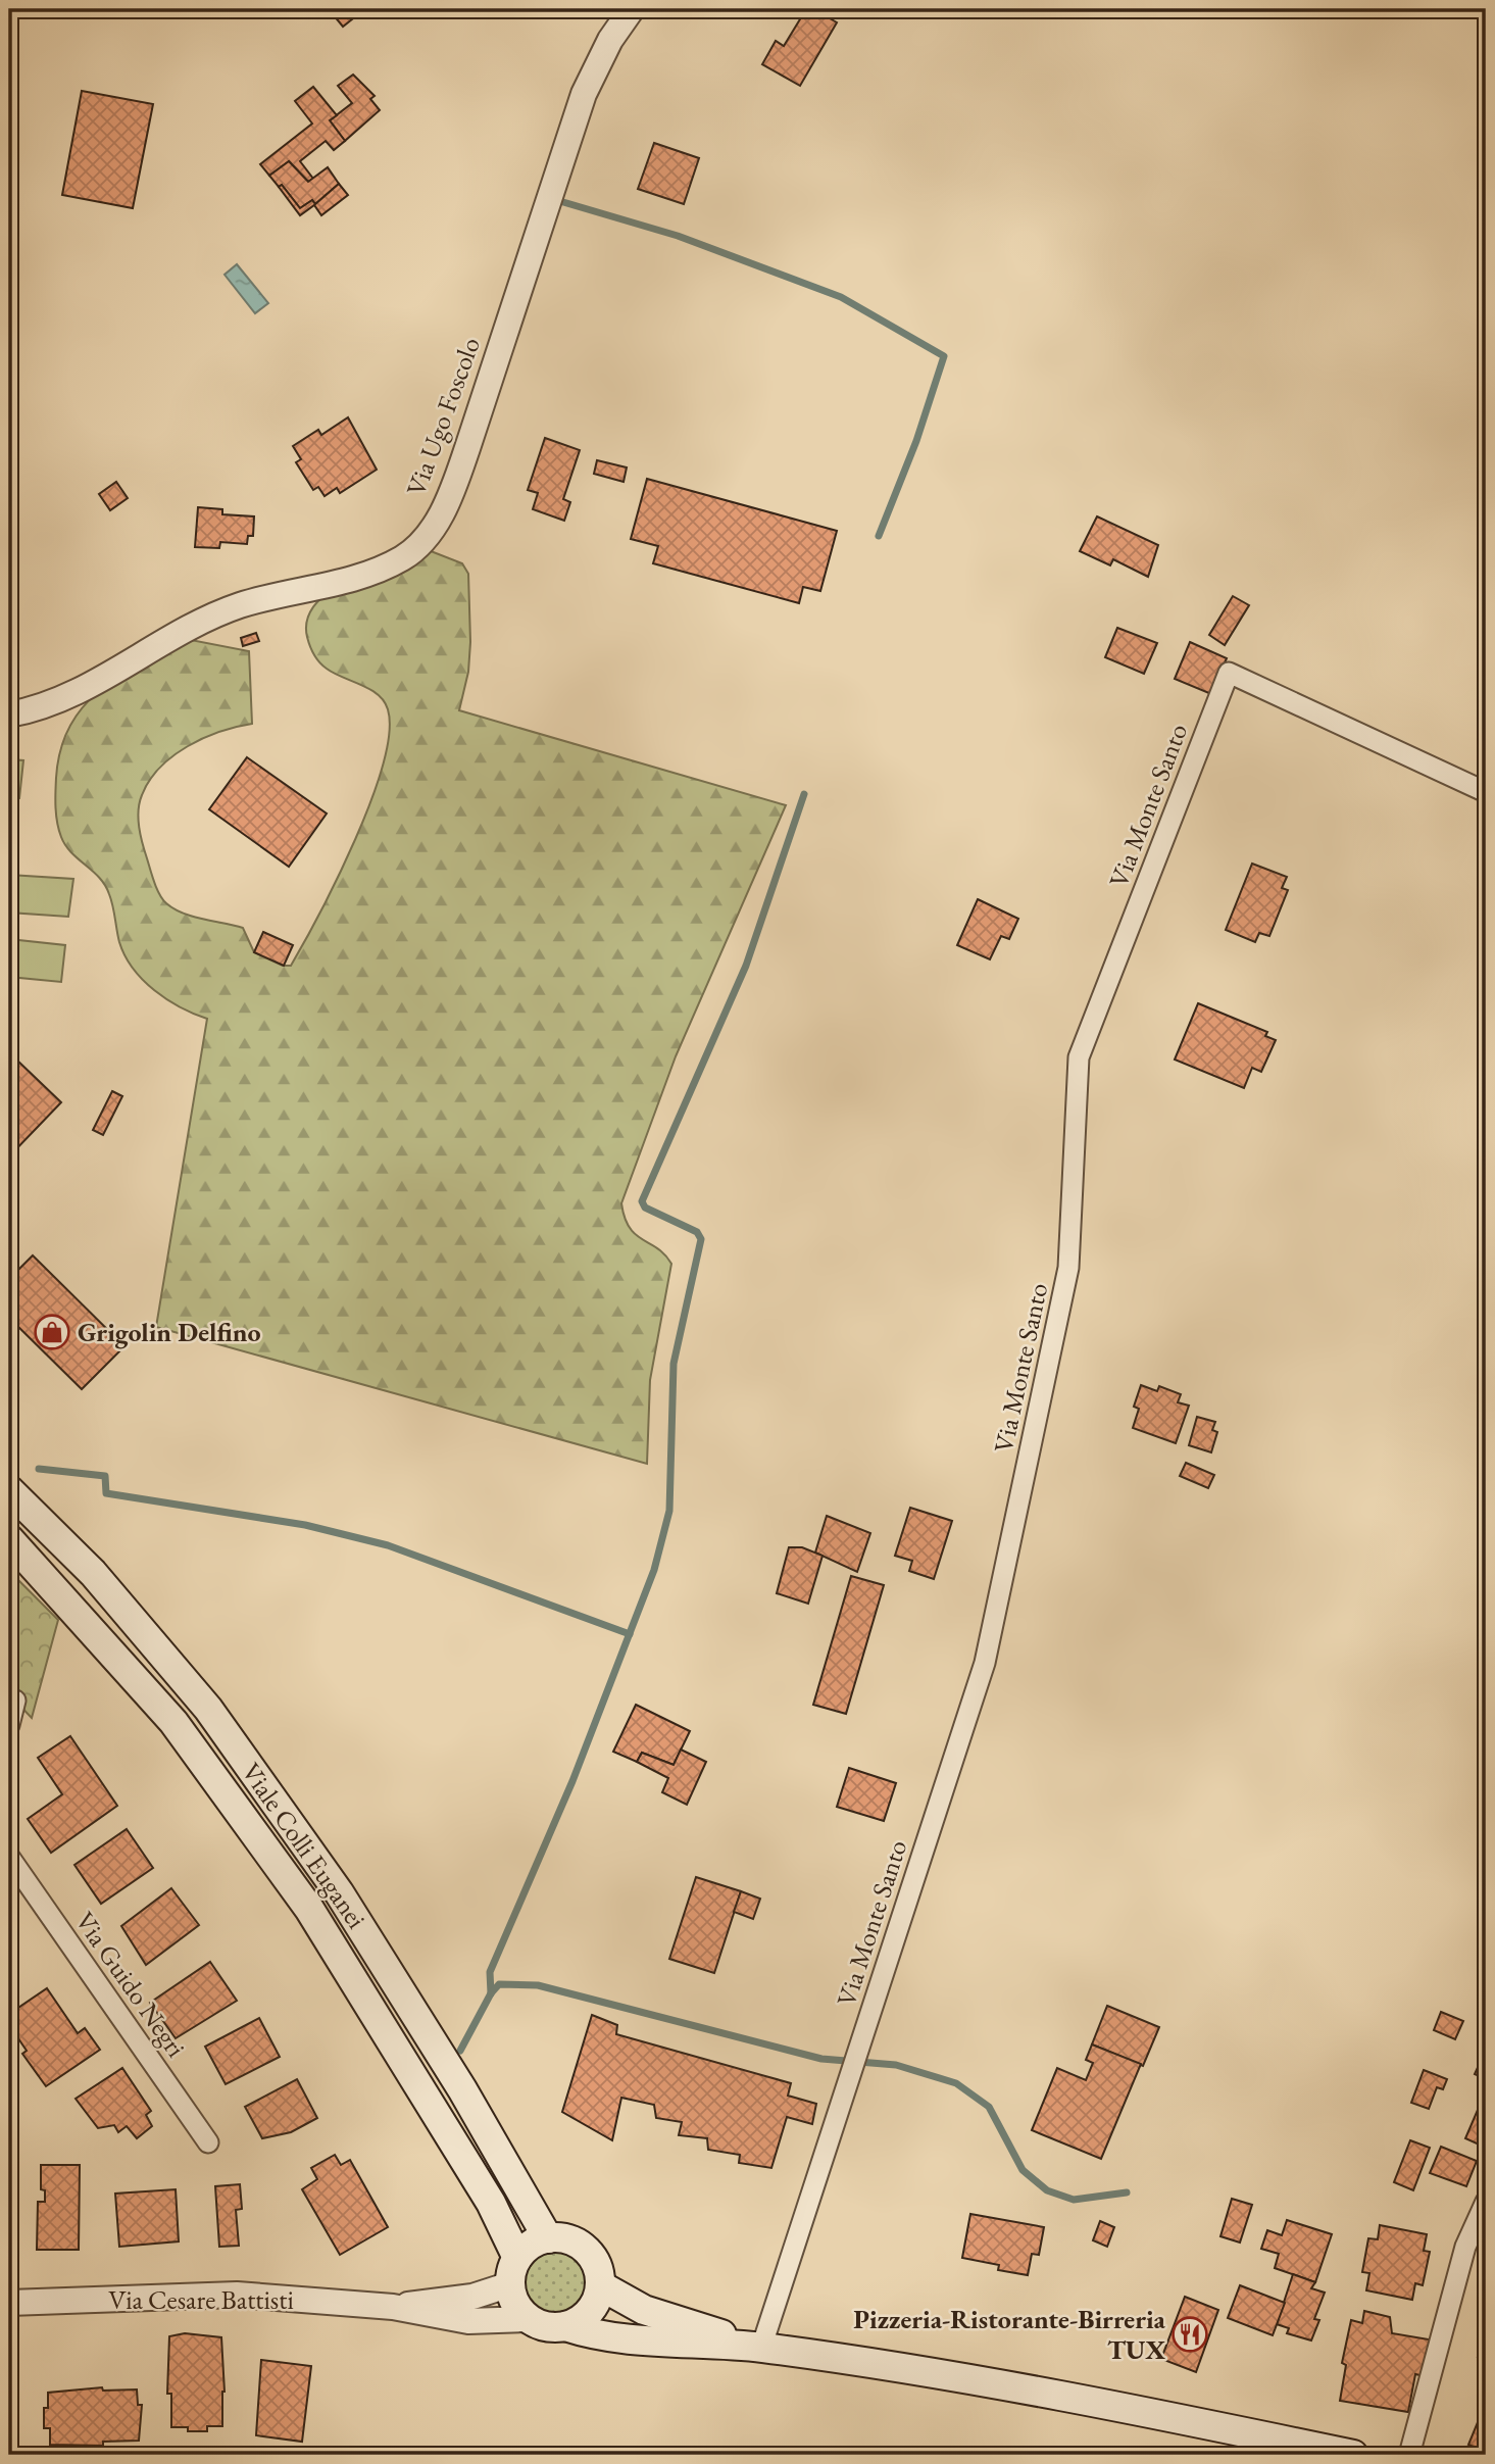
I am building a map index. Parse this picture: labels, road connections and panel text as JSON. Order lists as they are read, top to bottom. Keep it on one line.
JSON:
{"streets":{"main road":["Viale Colli Euganei","Via Cesare Battisti"],"street":["Via Ugo Foscolo","Via Monte Santo","Via Guido Negri"]},"crossings":[["Via Monte Santo","Via Cesare Battisti"],["Viale Colli Euganei","Via Cesare Battisti"]],"places":{"shop":["Grigolin Delfino"],"restaurant":["Pizzeria-Ristorante-Birreria TUX"]}}
